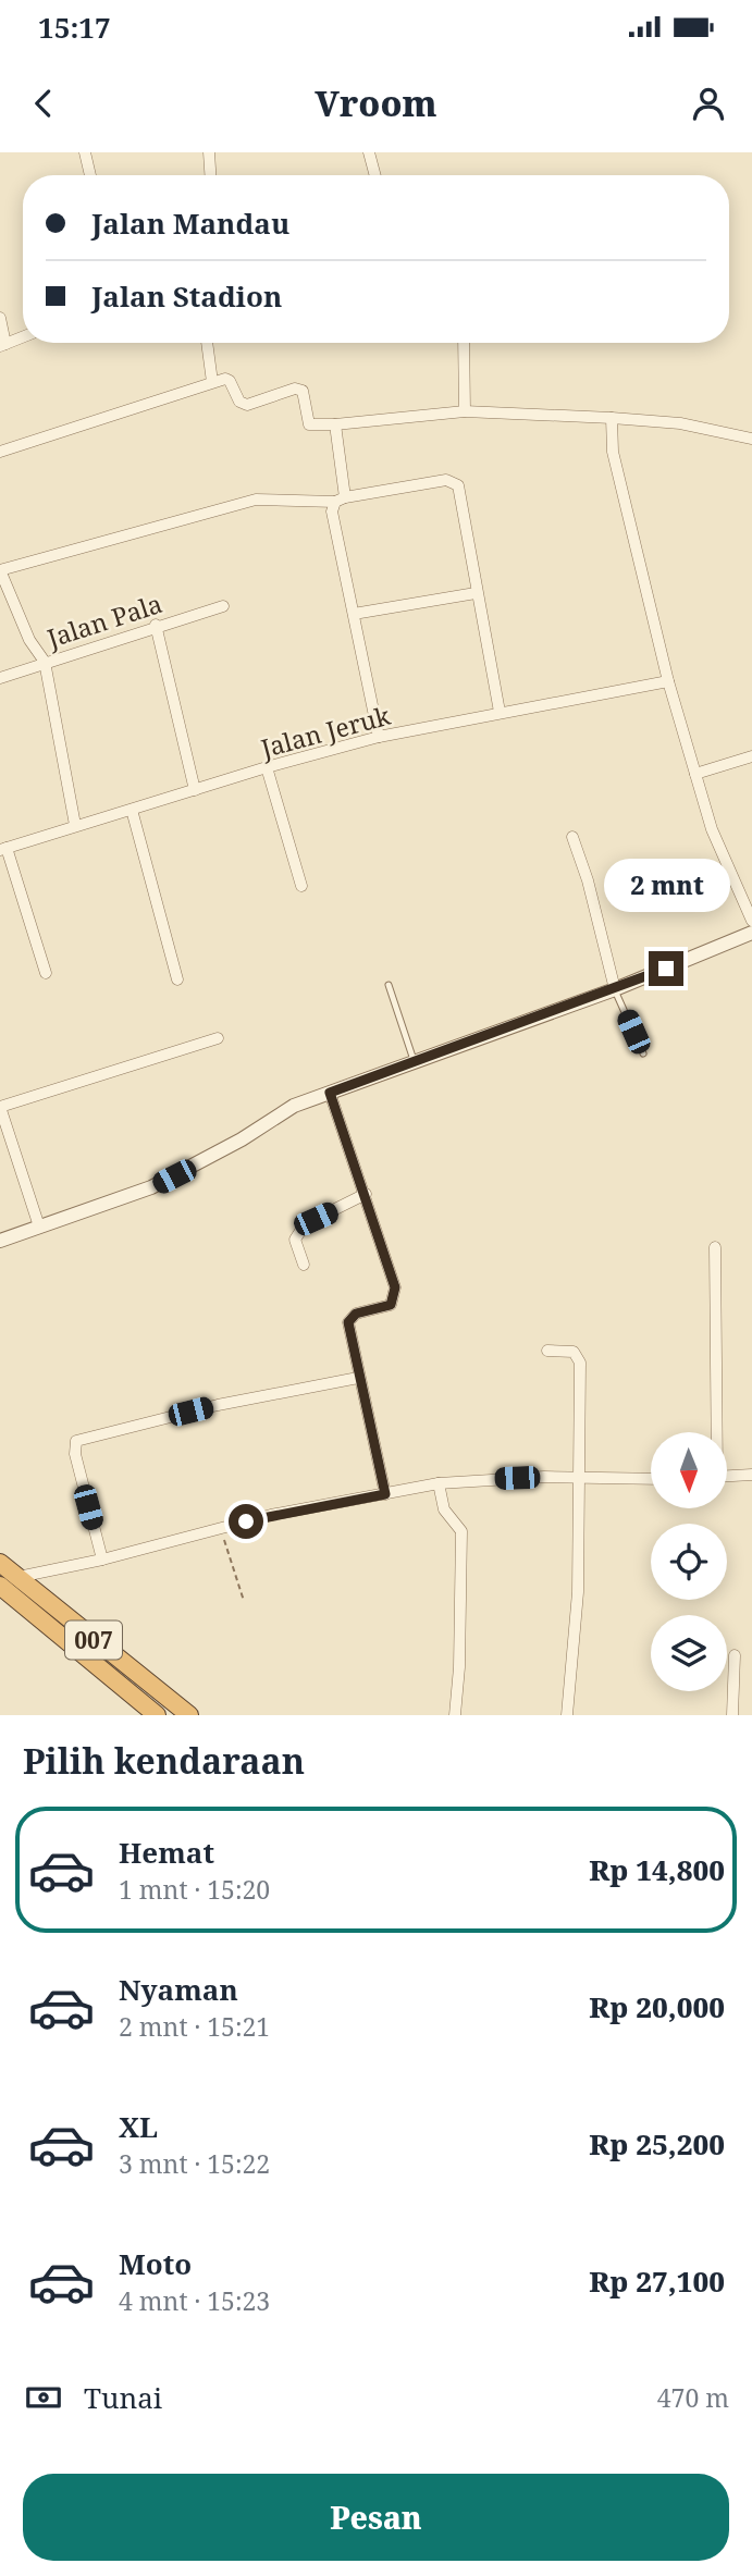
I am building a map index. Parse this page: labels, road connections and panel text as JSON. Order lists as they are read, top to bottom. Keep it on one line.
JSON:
{"streets":{"highway":["007"],"street":["Jalan Pala","Jalan Jeruk"]},"north":"bottom","page":{"status":"15:17","header":"Vroom","banner":["Jalan Mandau","Jalan Stadion"],"bubble":"2 mnt","heading":"Pilih kendaraan","list":[{"name":"Hemat","note":"1 mnt · 15:20","value":"Rp 14,800"},{"name":"Nyaman","note":"2 mnt · 15:21","value":"Rp 20,000"},{"name":"XL","note":"3 mnt · 15:22","value":"Rp 25,200"},{"name":"Moto","note":"4 mnt · 15:23","value":"Rp 27,100"}],"pay":["Tunai","470 m"],"buttons":"Pesan"}}
